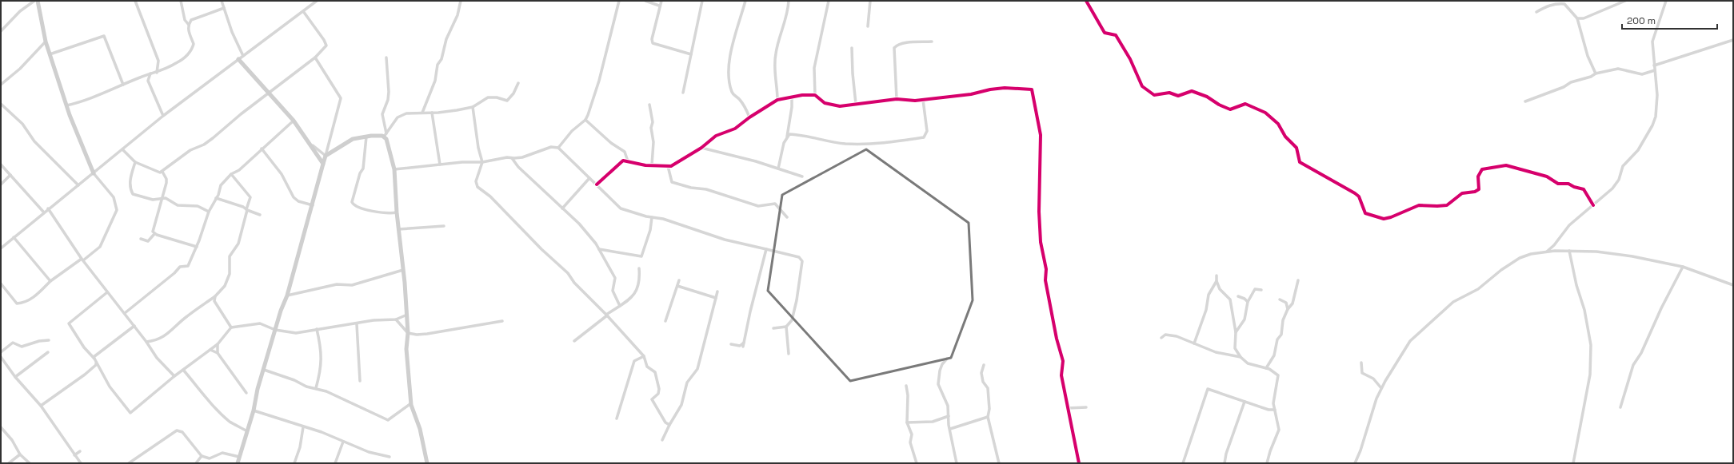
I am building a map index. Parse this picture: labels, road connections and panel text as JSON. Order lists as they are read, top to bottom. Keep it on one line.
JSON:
{"scale_bar":"200 m"}
